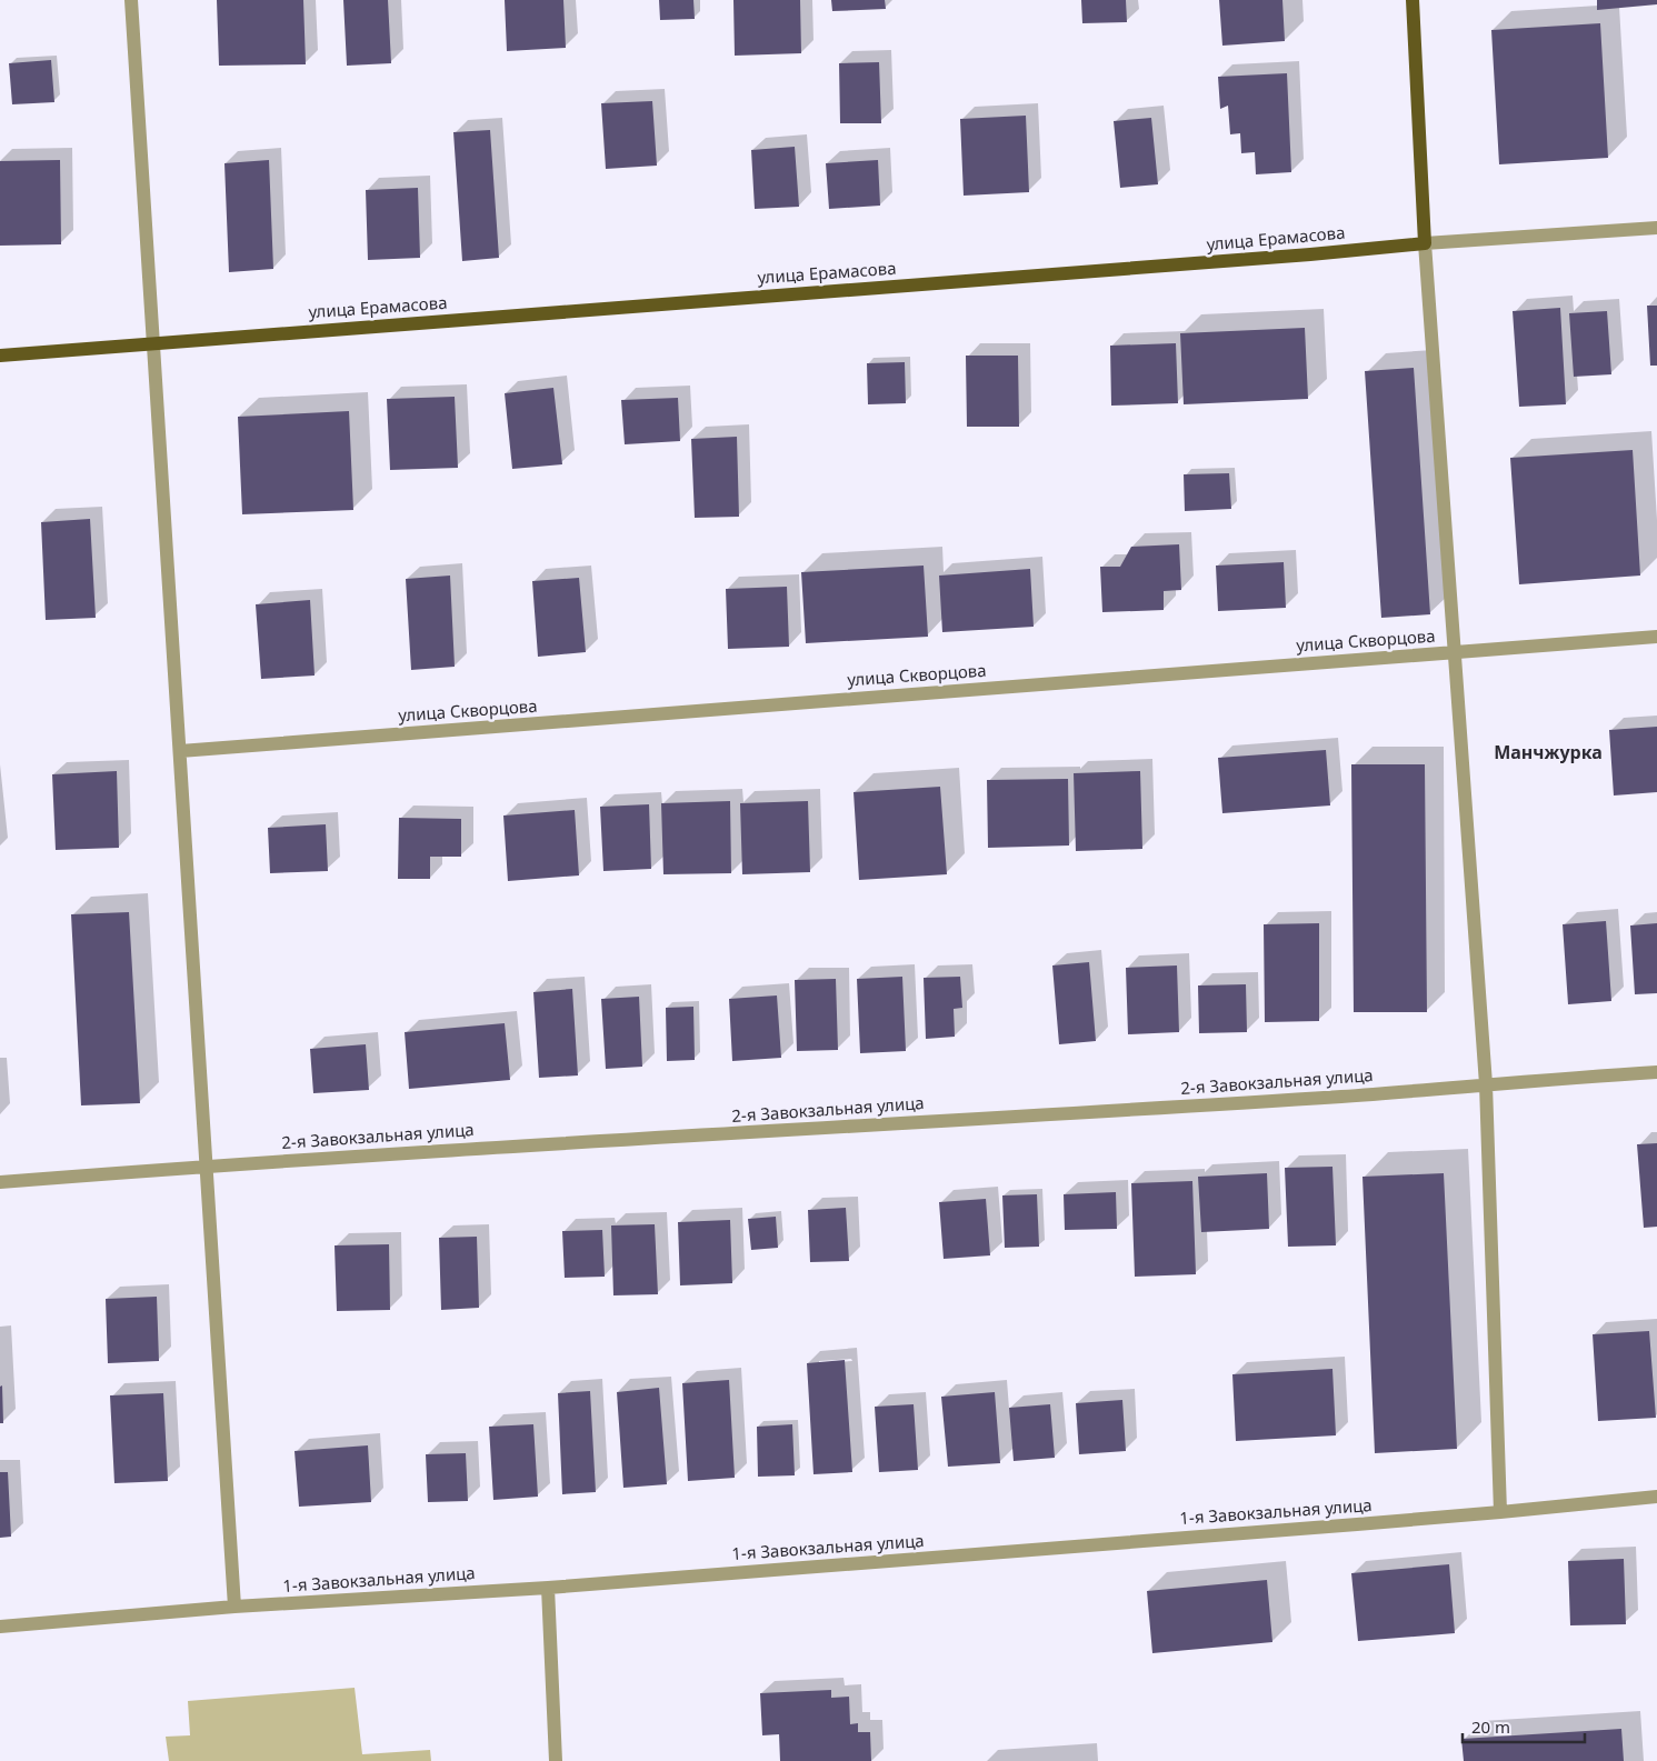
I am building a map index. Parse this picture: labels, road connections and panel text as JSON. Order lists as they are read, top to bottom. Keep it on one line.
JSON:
{"streets":{"main road":["улица Ерамасова"],"street":["улица Скворцова","2-я Завокзальная улица","1-я Завокзальная улица"]},"districts":["Манчжурка"],"scale_bar":"20 m"}
